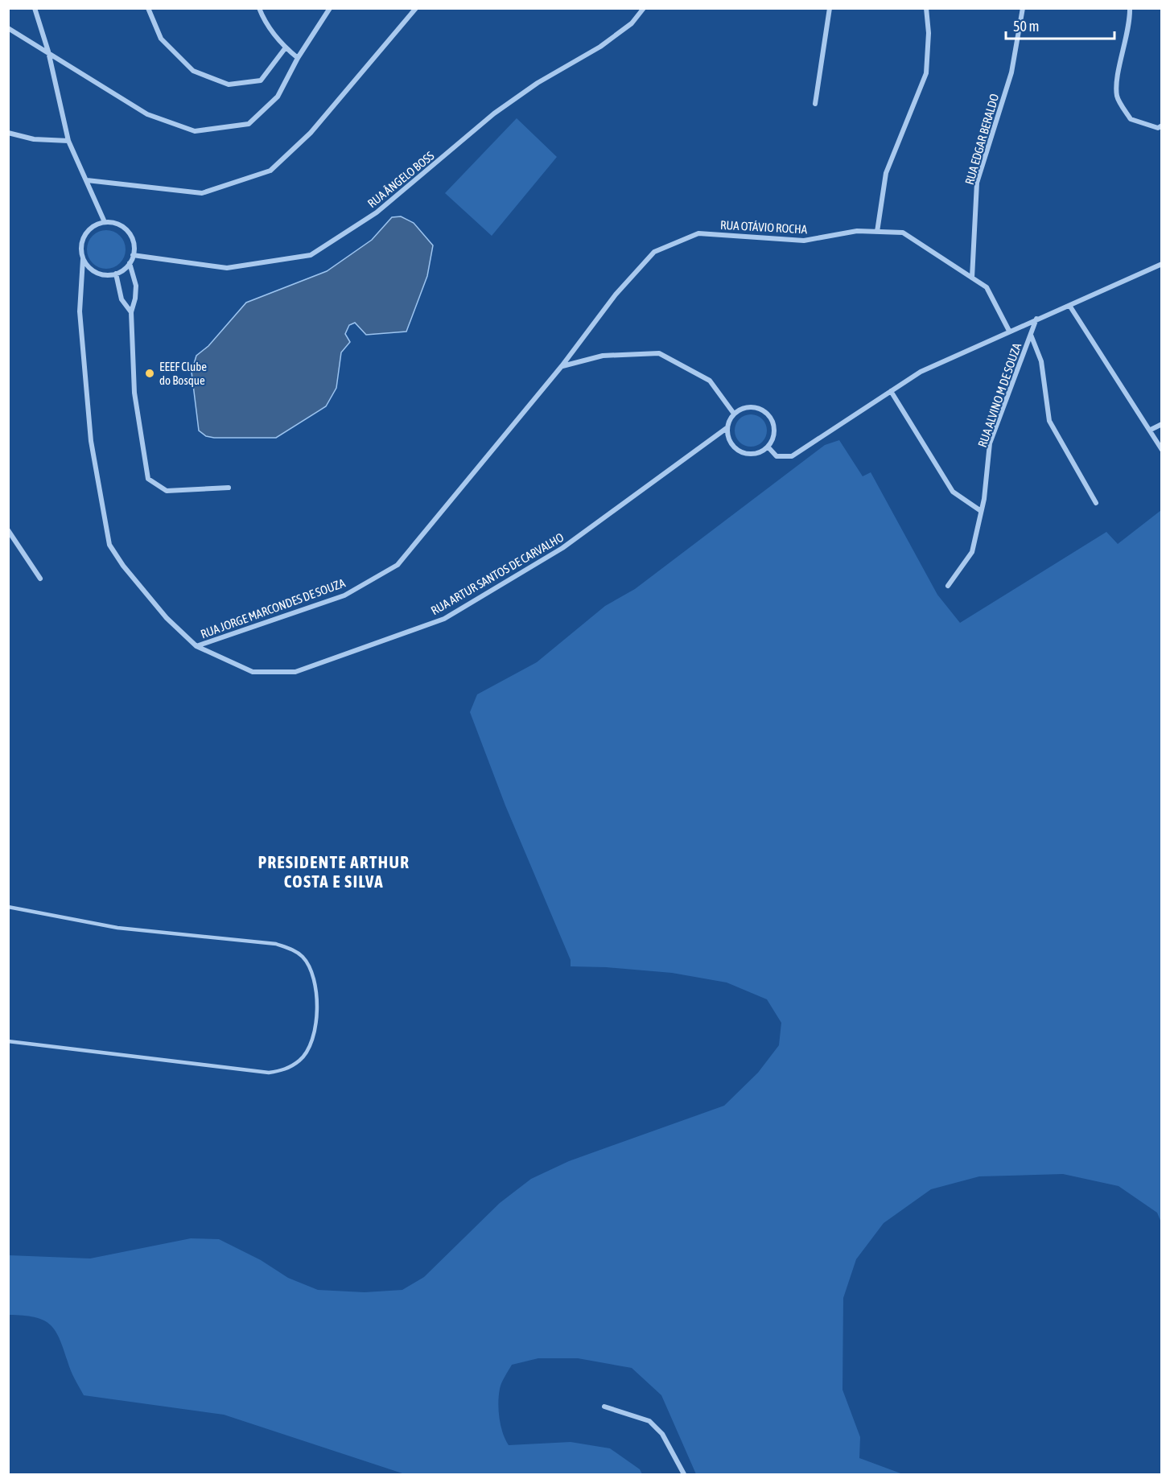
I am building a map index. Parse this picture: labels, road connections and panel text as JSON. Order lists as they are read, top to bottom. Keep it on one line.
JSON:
{"streets":{"street":["RUA EDGAR BERALDO","RUA ÂNGELO BOSS","RUA OTÁVIO ROCHA","RUA ALVINO M DE SOUZA","RUA ARTUR SANTOS DE CARVALHO","RUA JORGE MARCONDES DE SOUZA"]},"crossings":[["RUA EDGAR BERALDO","RUA OTÁVIO ROCHA"],["RUA ÂNGELO BOSS","RUA JORGE MARCONDES DE SOUZA"],["RUA OTÁVIO ROCHA","RUA JORGE MARCONDES DE SOUZA"],["RUA ARTUR SANTOS DE CARVALHO","RUA JORGE MARCONDES DE SOUZA"]],"districts":["PRESIDENTE ARTHUR COSTA E SILVA"],"places":["EEEF Clube do Bosque"],"scale_bar":"50 m"}
